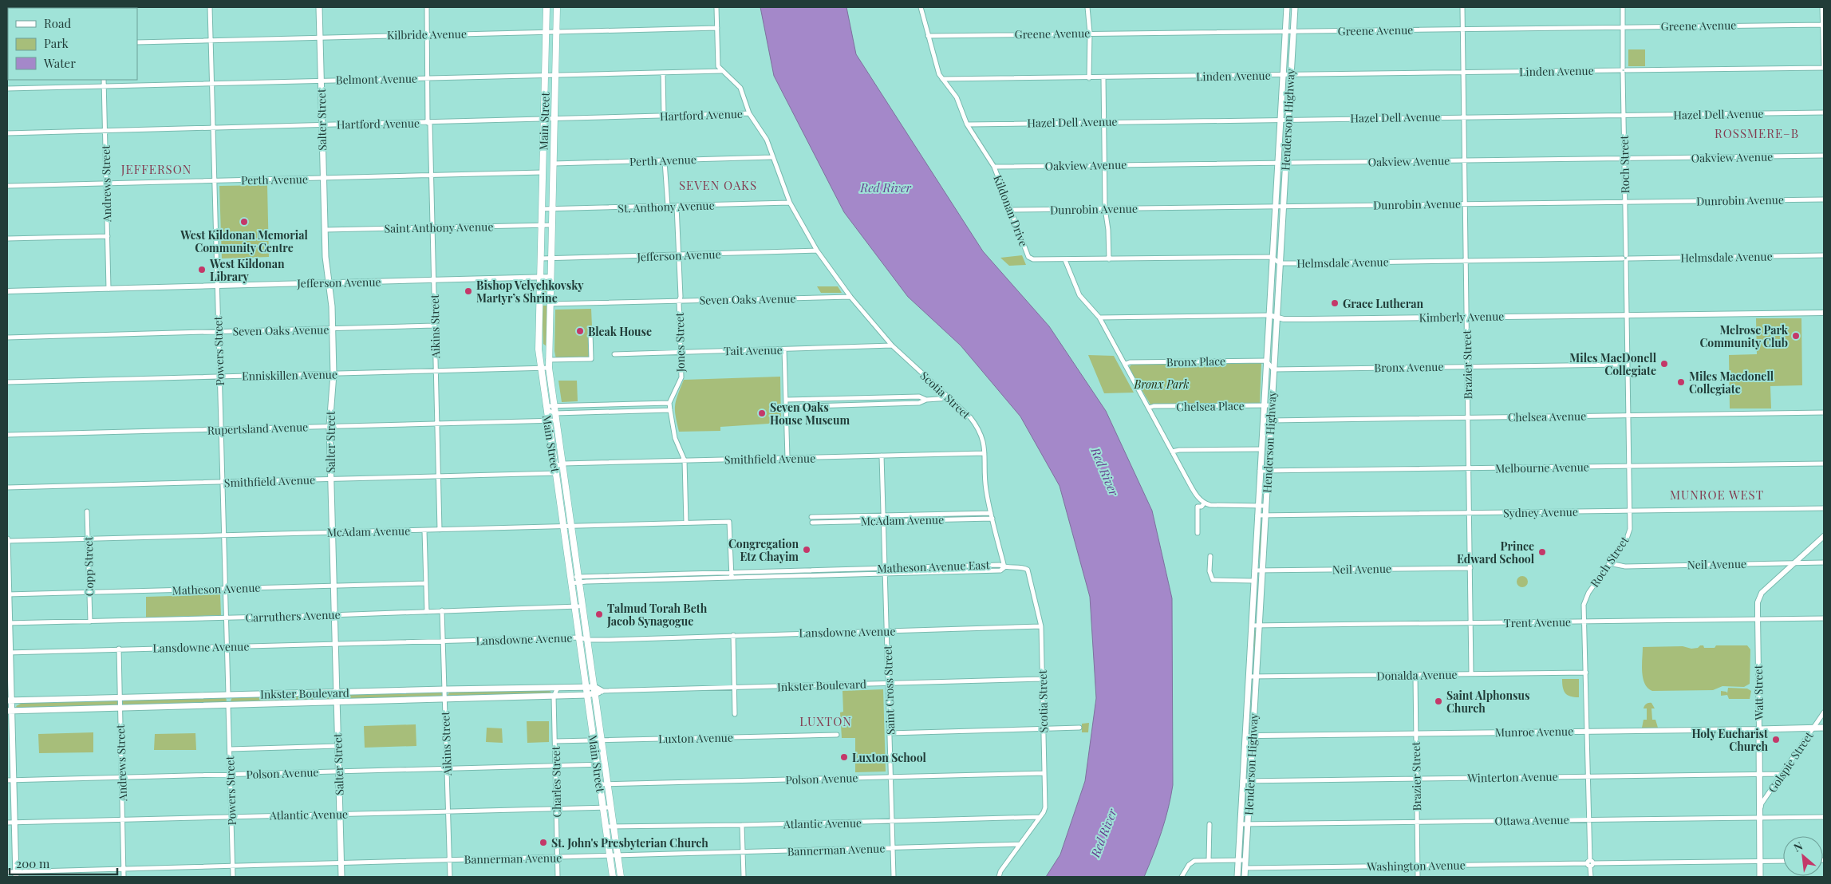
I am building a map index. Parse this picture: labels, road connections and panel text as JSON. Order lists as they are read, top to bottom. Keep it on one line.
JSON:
{"streets":{"main road":["Salter Street","Henderson Highway","Main Street","Inkster Boulevard","Watt Street","Munroe Avenue"],"street":["Greene Avenue","Kilbride Avenue","Linden Avenue","Belmont Avenue","Hazel Dell Avenue","Hartford Avenue","Oakview Avenue","Perth Avenue","Roch Street","Andrews Street","Dunrobin Avenue","St. Anthony Avenue","Kildonan Drive","Saint Anthony Avenue","Jefferson Avenue","Helmsdale Avenue","Seven Oaks Avenue","Kimberly Avenue","Aikins Street","Jones Street","Tait Avenue","Powers Street","Bronx Place","Brazier Street","Bronx Avenue","Enniskillen Avenue","Scotia Street","Chelsea Place","Chelsea Avenue","Rupertsland Avenue","Smithfield Avenue","Melbourne Avenue","Sydney Avenue","McAdam Avenue","Neil Avenue","Copp Street","Matheson Avenue East","Matheson Avenue","Carruthers Avenue","Trent Avenue","Lansdowne Avenue","Donalda Avenue","Saint Cross Street","Luxton Avenue","Golspie Street","Polson Avenue","Winterton Avenue","Charles Street","Atlantic Avenue","Ottawa Avenue","Bannerman Avenue","Washington Avenue"]},"crossings":[["Greene Avenue","Henderson Highway"],["Greene Avenue","Roch Street"],["Greene Avenue","Kildonan Drive"],["Greene Avenue","Brazier Street"],["Kilbride Avenue","Salter Street"],["Kilbride Avenue","Main Street"],["Kilbride Avenue","Aikins Street"],["Kilbride Avenue","Powers Street"],["Linden Avenue","Henderson Highway"],["Linden Avenue","Roch Street"],["Linden Avenue","Kildonan Drive"],["Linden Avenue","Brazier Street"],["Belmont Avenue","Salter Street"],["Belmont Avenue","Main Street"],["Belmont Avenue","Andrews Street"],["Belmont Avenue","Aikins Street"],["Belmont Avenue","Powers Street"],["Belmont Avenue","Scotia Street"],["Hazel Dell Avenue","Henderson Highway"],["Hazel Dell Avenue","Roch Street"],["Hazel Dell Avenue","Kildonan Drive"],["Hazel Dell Avenue","Brazier Street"],["Hartford Avenue","Salter Street"],["Hartford Avenue","Main Street"],["Hartford Avenue","Andrews Street"],["Hartford Avenue","Aikins Street"],["Hartford Avenue","Powers Street"],["Hartford Avenue","Scotia Street"],["Salter Street","Perth Avenue"],["Salter Street","Saint Anthony Avenue"],["Salter Street","Jefferson Avenue"],["Salter Street","Seven Oaks Avenue"],["Salter Street","Enniskillen Avenue"],["Salter Street","Rupertsland Avenue"],["Salter Street","Smithfield Avenue"],["Salter Street","McAdam Avenue"],["Salter Street","Matheson Avenue"],["Salter Street","Carruthers Avenue"],["Salter Street","Lansdowne Avenue"],["Salter Street","Inkster Boulevard"],["Salter Street","Polson Avenue"],["Salter Street","Atlantic Avenue"],["Salter Street","Bannerman Avenue"],["Henderson Highway","Oakview Avenue"],["Henderson Highway","Dunrobin Avenue"],["Henderson Highway","Helmsdale Avenue"],["Henderson Highway","Kimberly Avenue"],["Henderson Highway","Bronx Place"],["Henderson Highway","Bronx Avenue"],["Henderson Highway","Chelsea Place"],["Henderson Highway","Chelsea Avenue"],["Henderson Highway","Melbourne Avenue"],["Henderson Highway","Sydney Avenue"],["Henderson Highway","Neil Avenue"],["Henderson Highway","Trent Avenue"],["Henderson Highway","Donalda Avenue"],["Henderson Highway","Munroe Avenue"],["Henderson Highway","Winterton Avenue"],["Henderson Highway","Ottawa Avenue"],["Henderson Highway","Washington Avenue"],["Main Street","Perth Avenue"],["Main Street","St. Anthony Avenue"],["Main Street","Saint Anthony Avenue"],["Main Street","Jefferson Avenue"],["Main Street","Seven Oaks Avenue"],["Main Street","Enniskillen Avenue"],["Main Street","Rupertsland Avenue"],["Main Street","Smithfield Avenue"],["Main Street","McAdam Avenue"],["Main Street","Matheson Avenue East"],["Main Street","Carruthers Avenue"],["Main Street","Lansdowne Avenue"],["Main Street","Inkster Boulevard"],["Main Street","Luxton Avenue"],["Main Street","Polson Avenue"],["Main Street","Atlantic Avenue"],["Main Street","Bannerman Avenue"],["Oakview Avenue","Roch Street"],["Oakview Avenue","Kildonan Drive"],["Oakview Avenue","Brazier Street"],["Perth Avenue","Andrews Street"],["Perth Avenue","Aikins Street"],["Perth Avenue","Powers Street"],["Perth Avenue","Scotia Street"],["Roch Street","Dunrobin Avenue"],["Roch Street","Helmsdale Avenue"],["Roch Street","Kimberly Avenue"],["Roch Street","Bronx Avenue"],["Roch Street","Chelsea Avenue"],["Roch Street","Melbourne Avenue"],["Roch Street","Sydney Avenue"],["Roch Street","Neil Avenue"],["Roch Street","Trent Avenue"],["Roch Street","Donalda Avenue"],["Roch Street","Munroe Avenue"],["Roch Street","Winterton Avenue"],["Roch Street","Ottawa Avenue"],["Roch Street","Washington Avenue"],["Andrews Street","Jefferson Avenue"],["Andrews Street","Lansdowne Avenue"],["Andrews Street","Inkster Boulevard"],["Andrews Street","Polson Avenue"],["Andrews Street","Atlantic Avenue"],["Andrews Street","Bannerman Avenue"],["Dunrobin Avenue","Kildonan Drive"],["Dunrobin Avenue","Brazier Street"],["St. Anthony Avenue","Jones Street"],["St. Anthony Avenue","Scotia Street"],["Saint Anthony Avenue","Aikins Street"],["Jefferson Avenue","Aikins Street"],["Jefferson Avenue","Jones Street"],["Jefferson Avenue","Powers Street"],["Jefferson Avenue","Scotia Street"],["Helmsdale Avenue","Brazier Street"],["Seven Oaks Avenue","Aikins Street"],["Seven Oaks Avenue","Jones Street"],["Seven Oaks Avenue","Powers Street"],["Seven Oaks Avenue","Scotia Street"],["Kimberly Avenue","Brazier Street"],["Aikins Street","Enniskillen Avenue"],["Aikins Street","Rupertsland Avenue"],["Aikins Street","Smithfield Avenue"],["Aikins Street","McAdam Avenue"],["Aikins Street","Carruthers Avenue"],["Aikins Street","Lansdowne Avenue"],["Aikins Street","Inkster Boulevard"],["Aikins Street","Polson Avenue"],["Aikins Street","Atlantic Avenue"],["Aikins Street","Bannerman Avenue"],["Jones Street","Tait Avenue"],["Jones Street","Smithfield Avenue"],["Jones Street","McAdam Avenue"],["Tait Avenue","Scotia Street"],["Powers Street","Enniskillen Avenue"],["Powers Street","Rupertsland Avenue"],["Powers Street","Smithfield Avenue"],["Powers Street","McAdam Avenue"],["Powers Street","Matheson Avenue"],["Powers Street","Carruthers Avenue"],["Powers Street","Lansdowne Avenue"],["Powers Street","Inkster Boulevard"],["Powers Street","Polson Avenue"],["Powers Street","Atlantic Avenue"],["Powers Street","Bannerman Avenue"],["Brazier Street","Bronx Avenue"],["Brazier Street","Chelsea Avenue"],["Brazier Street","Melbourne Avenue"],["Brazier Street","Sydney Avenue"],["Brazier Street","Neil Avenue"],["Brazier Street","Trent Avenue"],["Brazier Street","Donalda Avenue"],["Brazier Street","Munroe Avenue"],["Brazier Street","Winterton Avenue"],["Brazier Street","Ottawa Avenue"],["Brazier Street","Washington Avenue"],["Scotia Street","Smithfield Avenue"],["Scotia Street","McAdam Avenue"],["Scotia Street","Matheson Avenue East"],["Scotia Street","Lansdowne Avenue"],["Scotia Street","Inkster Boulevard"],["Scotia Street","Polson Avenue"],["Scotia Street","Atlantic Avenue"],["Scotia Street","Bannerman Avenue"],["Smithfield Avenue","Saint Cross Street"],["McAdam Avenue","Copp Street"],["McAdam Avenue","Matheson Avenue East"],["McAdam Avenue","Saint Cross Street"],["Neil Avenue","Watt Street"],["Copp Street","Matheson Avenue"],["Copp Street","Carruthers Avenue"],["Matheson Avenue East","Saint Cross Street"],["Trent Avenue","Watt Street"],["Lansdowne Avenue","Saint Cross Street"],["Inkster Boulevard","Saint Cross Street"],["Inkster Boulevard","Charles Street"],["Saint Cross Street","Polson Avenue"],["Saint Cross Street","Atlantic Avenue"],["Saint Cross Street","Bannerman Avenue"],["Watt Street","Munroe Avenue"],["Watt Street","Golspie Street"],["Watt Street","Winterton Avenue"],["Watt Street","Ottawa Avenue"],["Watt Street","Washington Avenue"],["Munroe Avenue","Golspie Street"],["Luxton Avenue","Charles Street"],["Golspie Street","Winterton Avenue"],["Golspie Street","Ottawa Avenue"],["Polson Avenue","Charles Street"],["Charles Street","Atlantic Avenue"],["Charles Street","Bannerman Avenue"]],"districts":["ROSSMERE–B","JEFFERSON","SEVEN OAKS","MUNROE WEST","LUXTON"],"water":["Red River"],"parks":["Bronx Park"],"places":["West Kildonan Memorial Community Centre","West Kildonan Library","Bishop Velychkovsky Martyr’s Shrine","Grace Lutheran","Bleak House","Melrose Park Community Club","Miles MacDonell Collegiate","Miles Macdonell Collegiate","Seven Oaks House Museum","Congregation Etz Chayim","Prince Edward School","Talmud Torah Beth Jacob Synagogue","Saint Alphonsus Church","Holy Eucharist Church","Luxton School","St. John's Presbyterian Church"],"legend":["Road","Park","Water"],"scale_bar":"200 m","north":"top left"}
